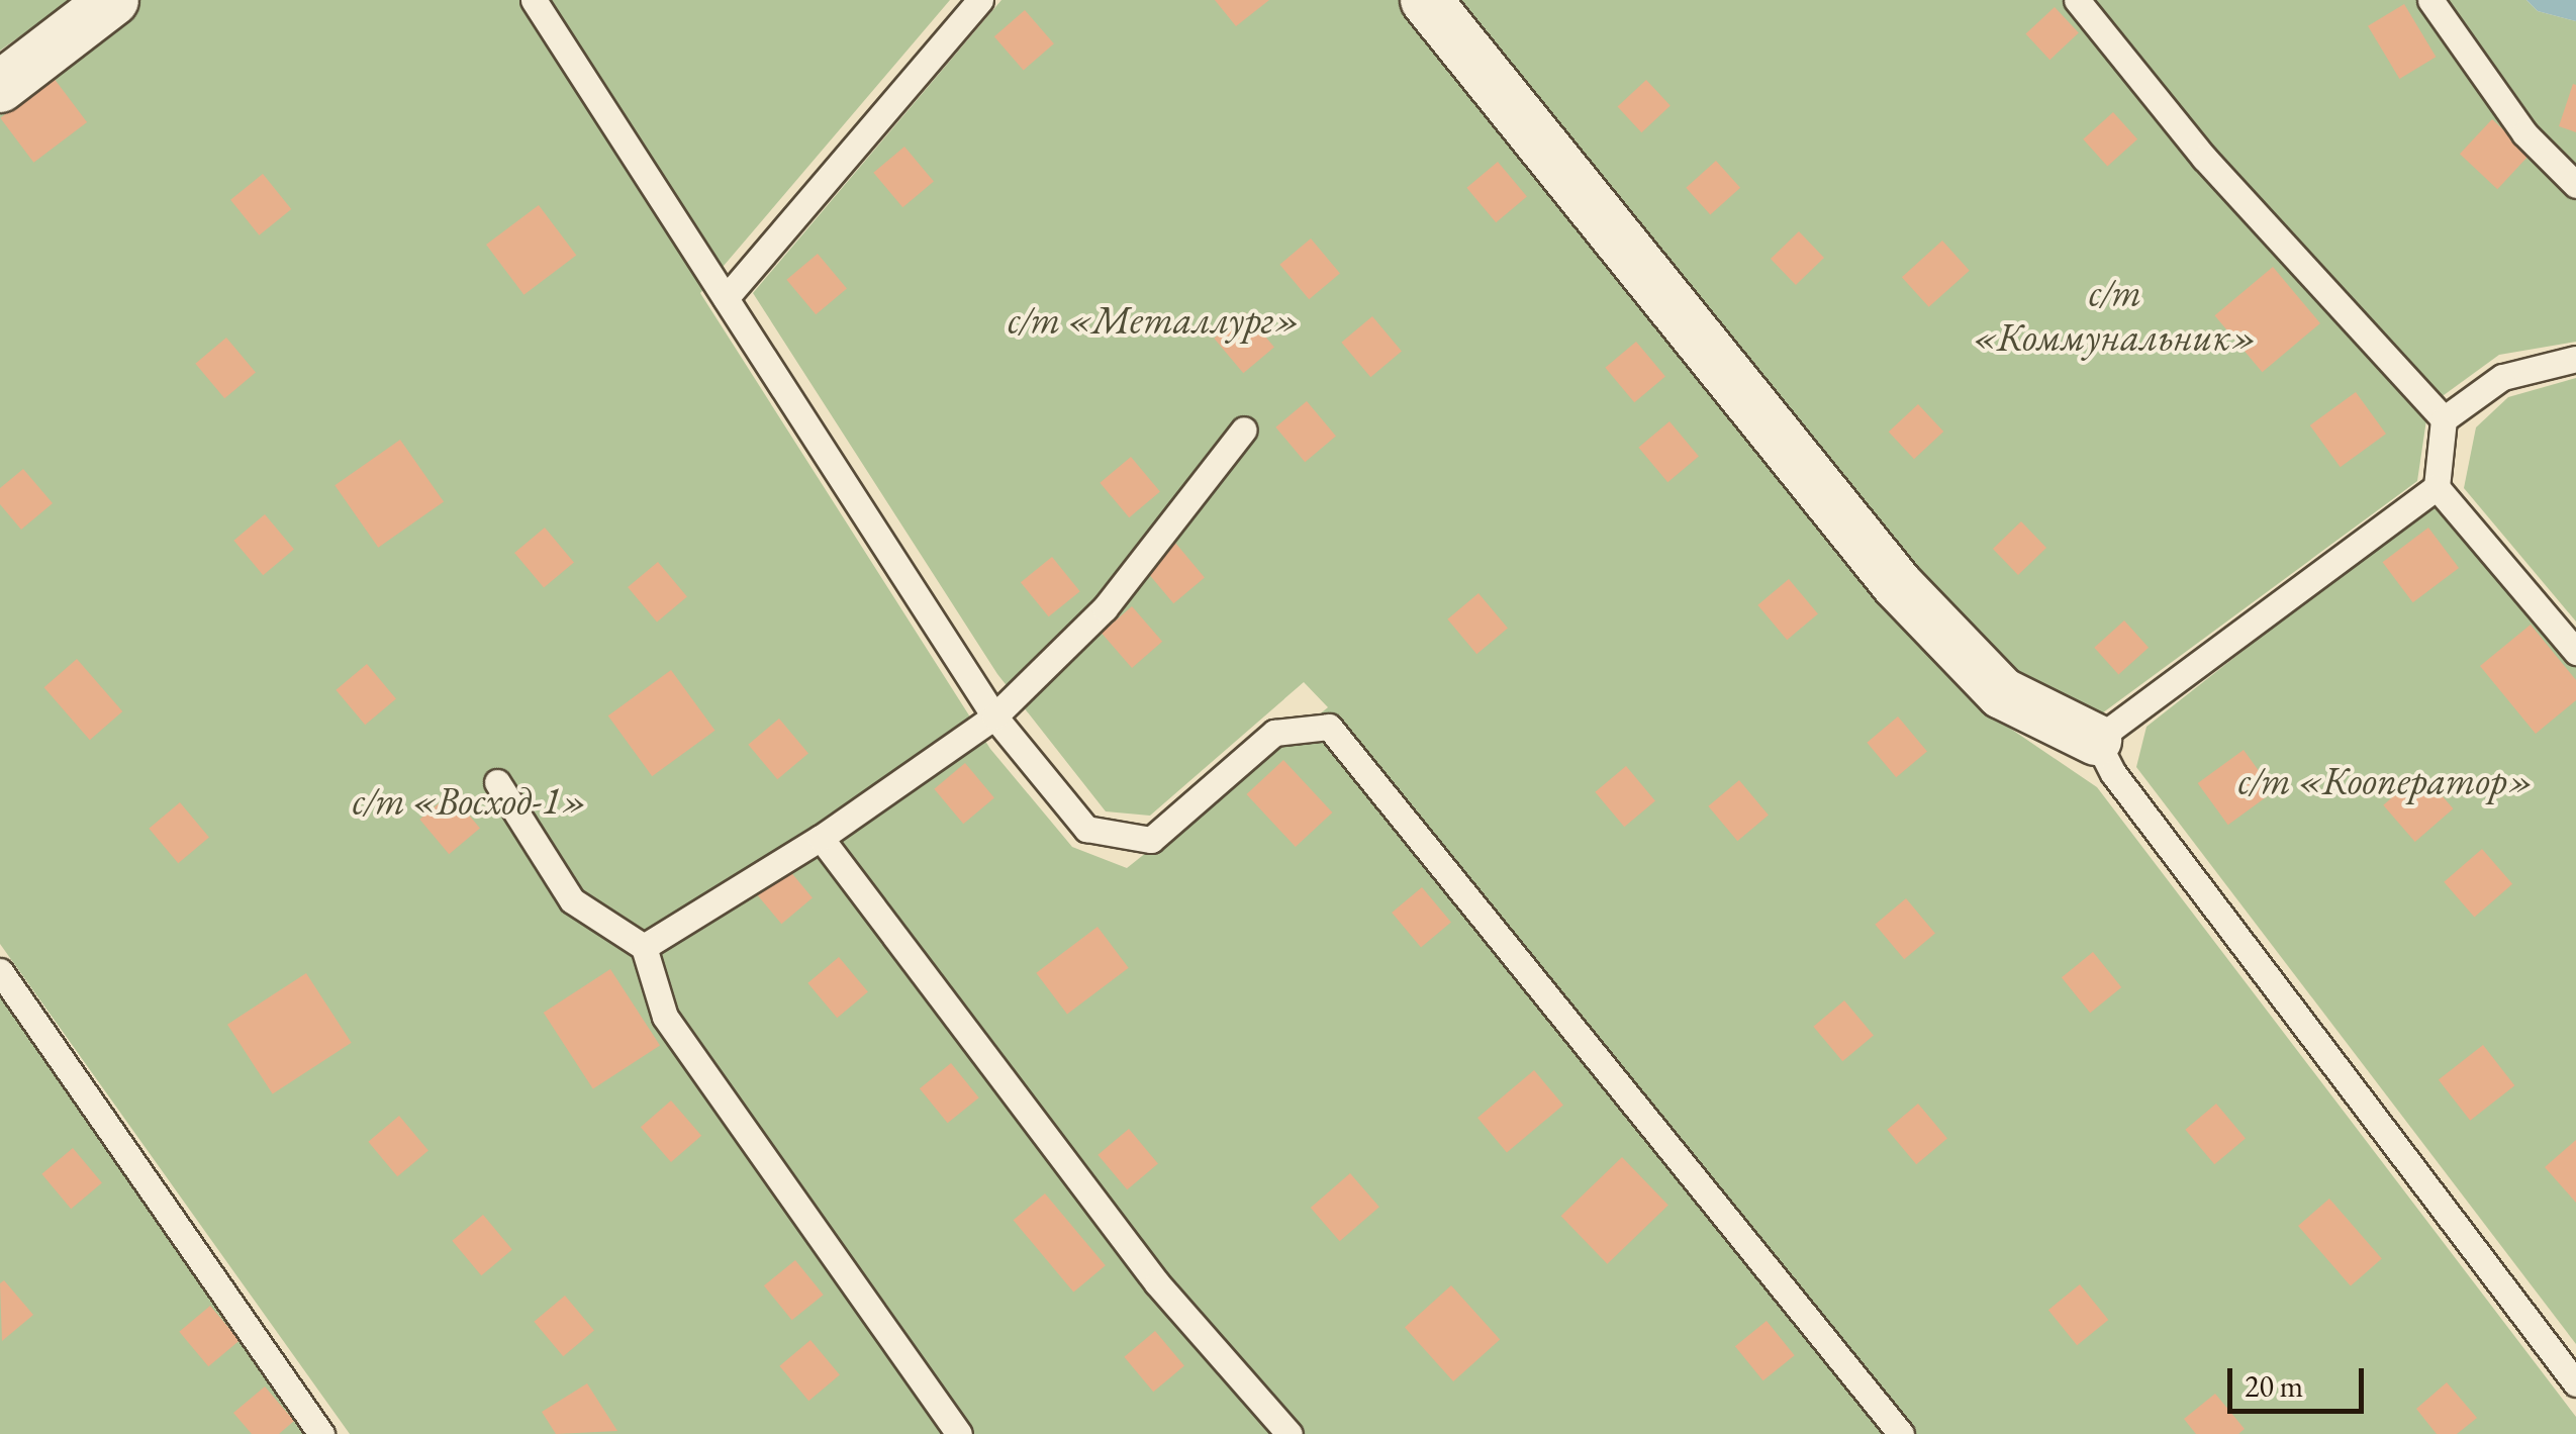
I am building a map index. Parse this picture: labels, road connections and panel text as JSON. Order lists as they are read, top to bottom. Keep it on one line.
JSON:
{"parks":["с/т «Коммунальник»","с/т «Металлург»","с/т «Кооператор»","с/т «Восход-1»"],"scale_bar":"20 m"}
